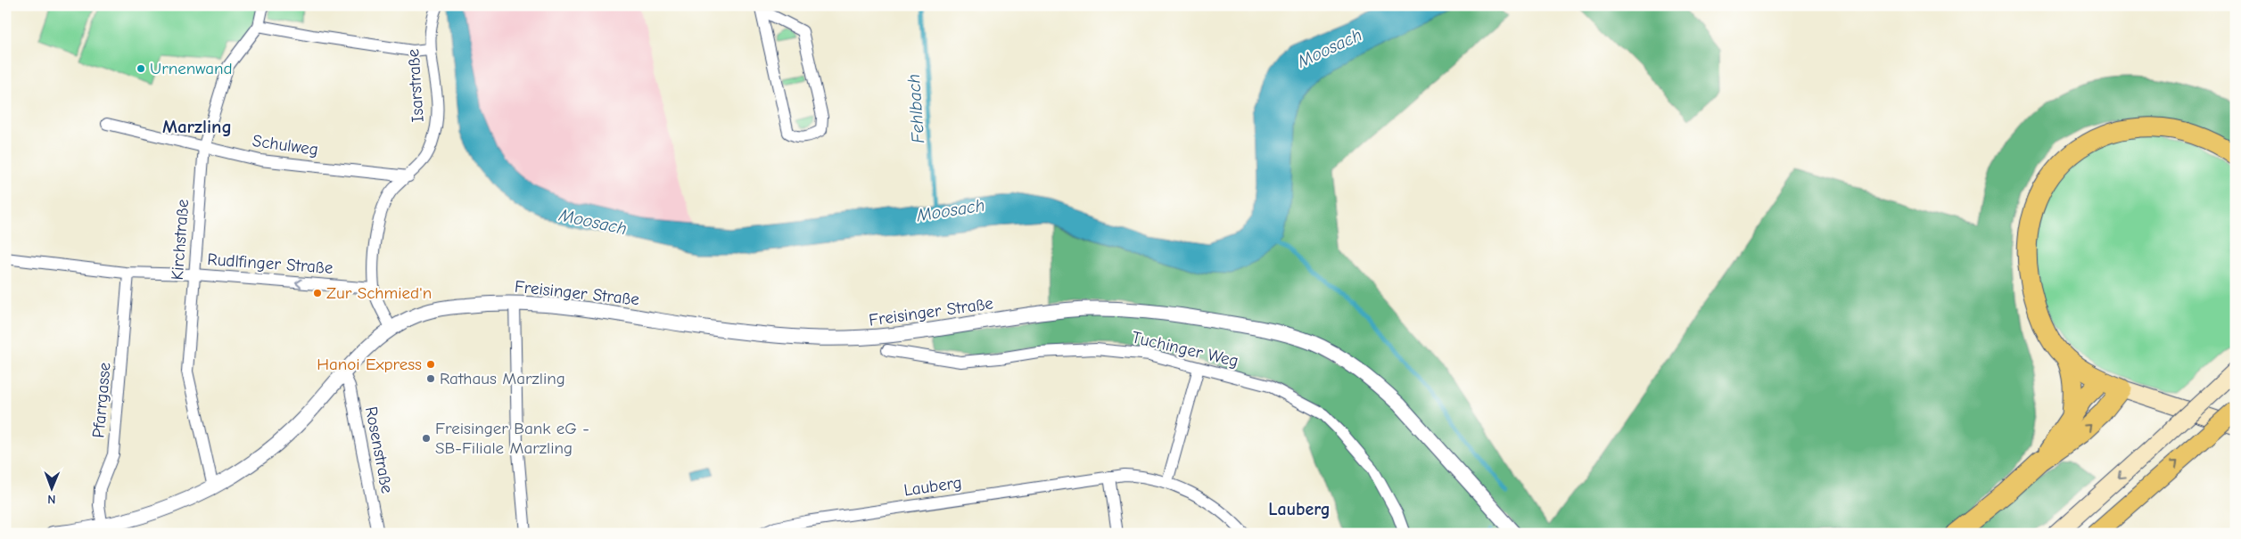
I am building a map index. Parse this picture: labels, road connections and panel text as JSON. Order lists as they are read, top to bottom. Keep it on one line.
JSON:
{"streets":{"street":["Isarstraße","Schulweg","Kirchstraße","Rudlfinger Straße","Freisinger Straße","Tuchinger Weg","Pfarrgasse","Rosenstraße","Lauberg"]},"crossings":[["Isarstraße","Schulweg"],["Isarstraße","Rudlfinger Straße"],["Isarstraße","Freisinger Straße"],["Schulweg","Kirchstraße"],["Kirchstraße","Rudlfinger Straße"],["Kirchstraße","Freisinger Straße"],["Rudlfinger Straße","Pfarrgasse"],["Freisinger Straße","Pfarrgasse"],["Freisinger Straße","Rosenstraße"]],"one_way":["Rudlfinger Straße"],"districts":["Marzling","Lauberg"],"water":["Moosach","Fehlbach"],"places":["Urnenwand","Zur Schmied'n","Hanoi Express","Rathaus Marzling","Freisinger Bank eG - SB-Filiale Marzling"],"north":"bottom"}
